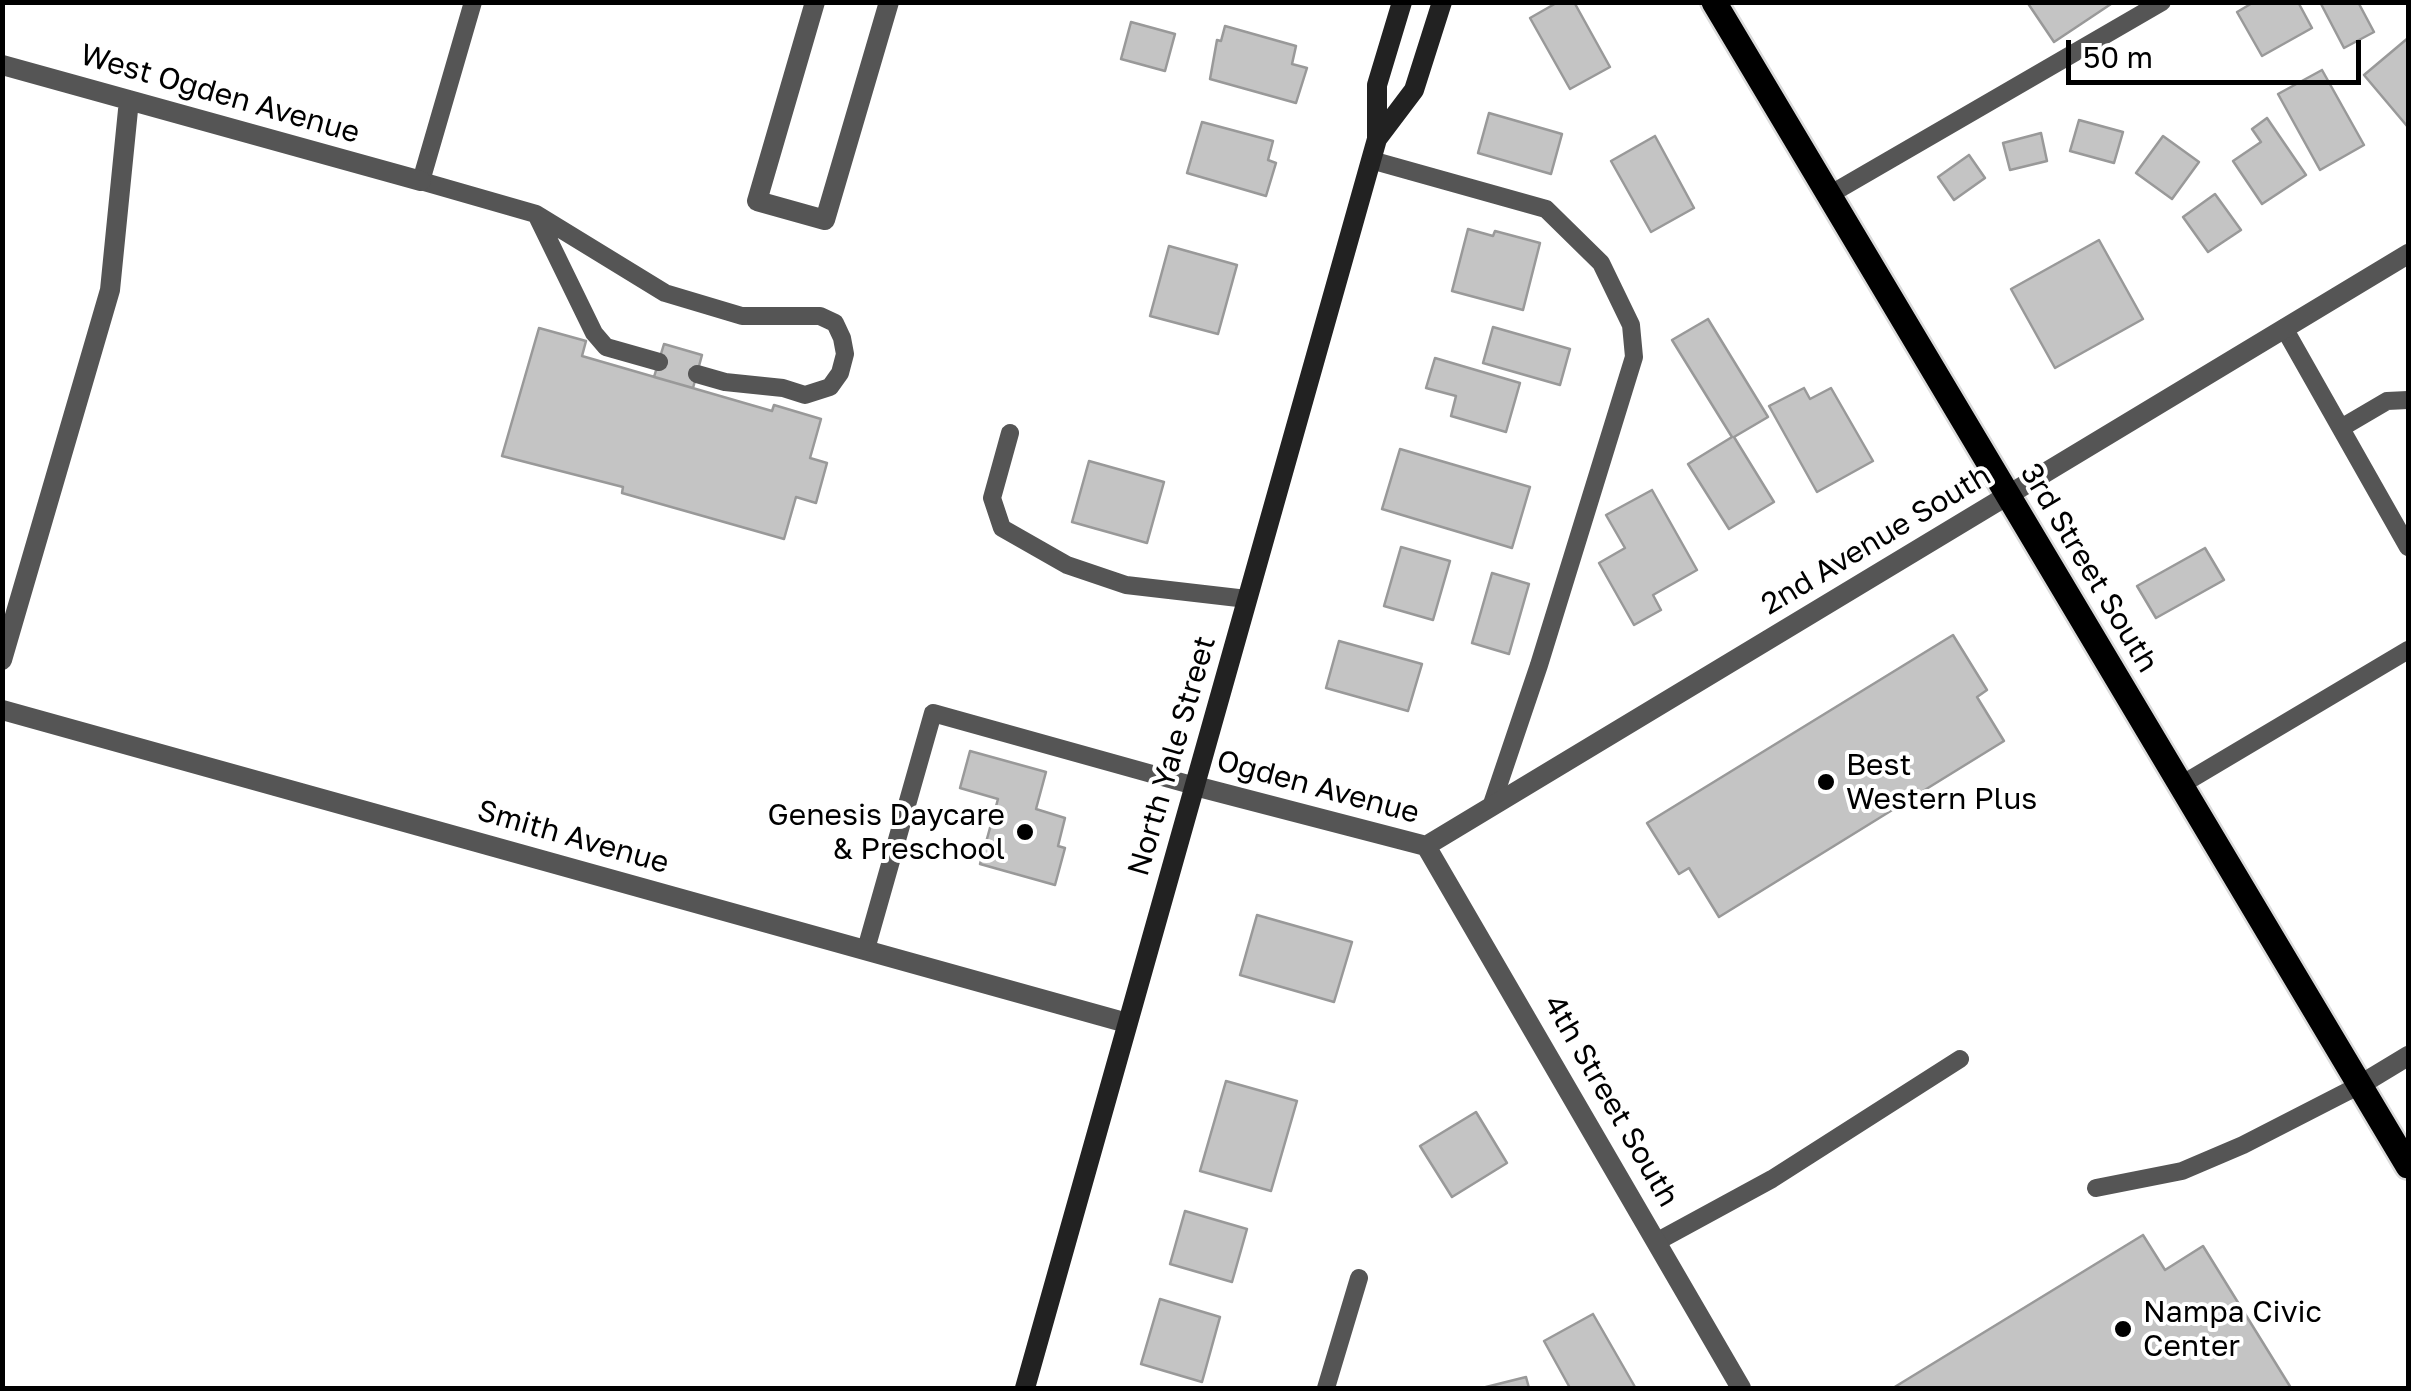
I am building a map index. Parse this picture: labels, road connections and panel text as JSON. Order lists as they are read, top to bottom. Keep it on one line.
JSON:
{"streets":{"main road":["3rd Street South","North Yale Street"],"street":["West Ogden Avenue","2nd Avenue South","Ogden Avenue","Smith Avenue","4th Street South"]},"crossings":[["2nd Avenue South","3rd Street South"],["2nd Avenue South","Ogden Avenue"],["2nd Avenue South","4th Street South"],["North Yale Street","Ogden Avenue"],["North Yale Street","Smith Avenue"],["Ogden Avenue","4th Street South"]],"places":["Best Western Plus","Genesis Daycare & Preschool","Nampa Civic Center"],"scale_bar":"50 m"}
